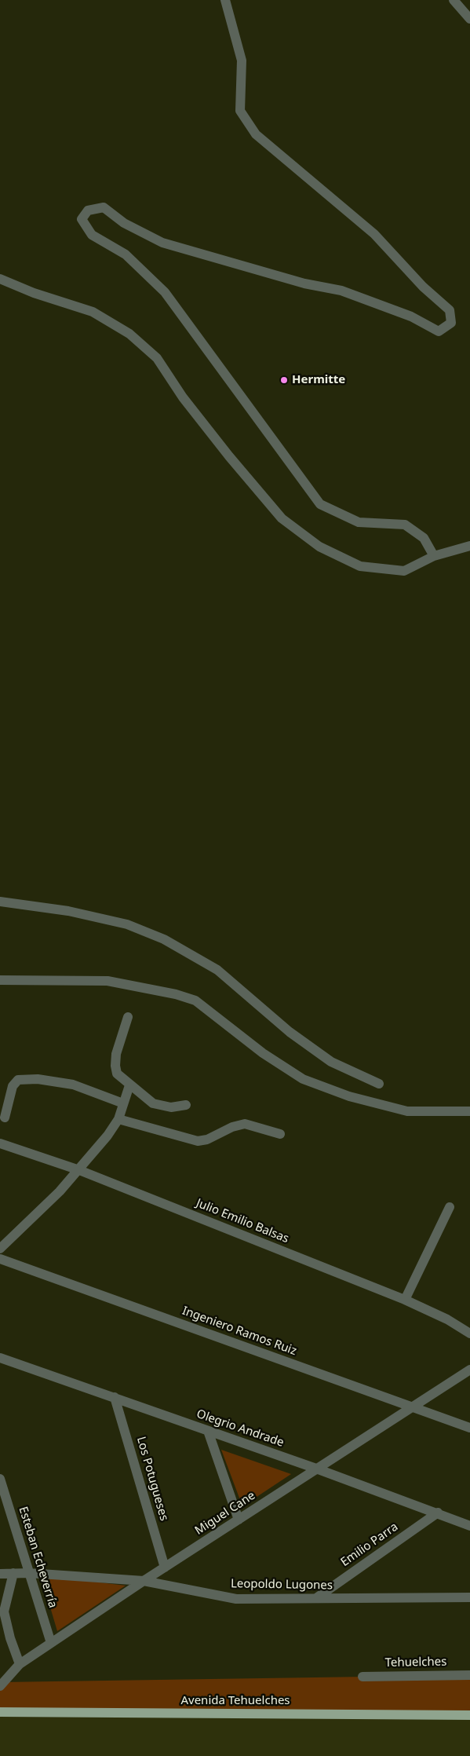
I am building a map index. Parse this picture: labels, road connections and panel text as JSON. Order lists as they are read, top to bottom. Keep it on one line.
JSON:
{"streets":{"main road":["Avenida Tehuelches"],"street":["Julio Emilio Balsas","Ingeniero Ramos Ruiz","Olegrio Andrade","Los Potugueses","Miguel Cane","Emilio Parra","Esteban Echeverría","Leopoldo Lugones","Tehuelches"]},"crossings":[["Ingeniero Ramos Ruiz","Miguel Cane"],["Olegrio Andrade","Los Potugueses"],["Olegrio Andrade","Miguel Cane"],["Olegrio Andrade","Emilio Parra"],["Los Potugueses","Miguel Cane"],["Miguel Cane","Esteban Echeverría"],["Miguel Cane","Leopoldo Lugones"],["Emilio Parra","Leopoldo Lugones"],["Esteban Echeverría","Leopoldo Lugones"]],"places":["Hermitte"]}
